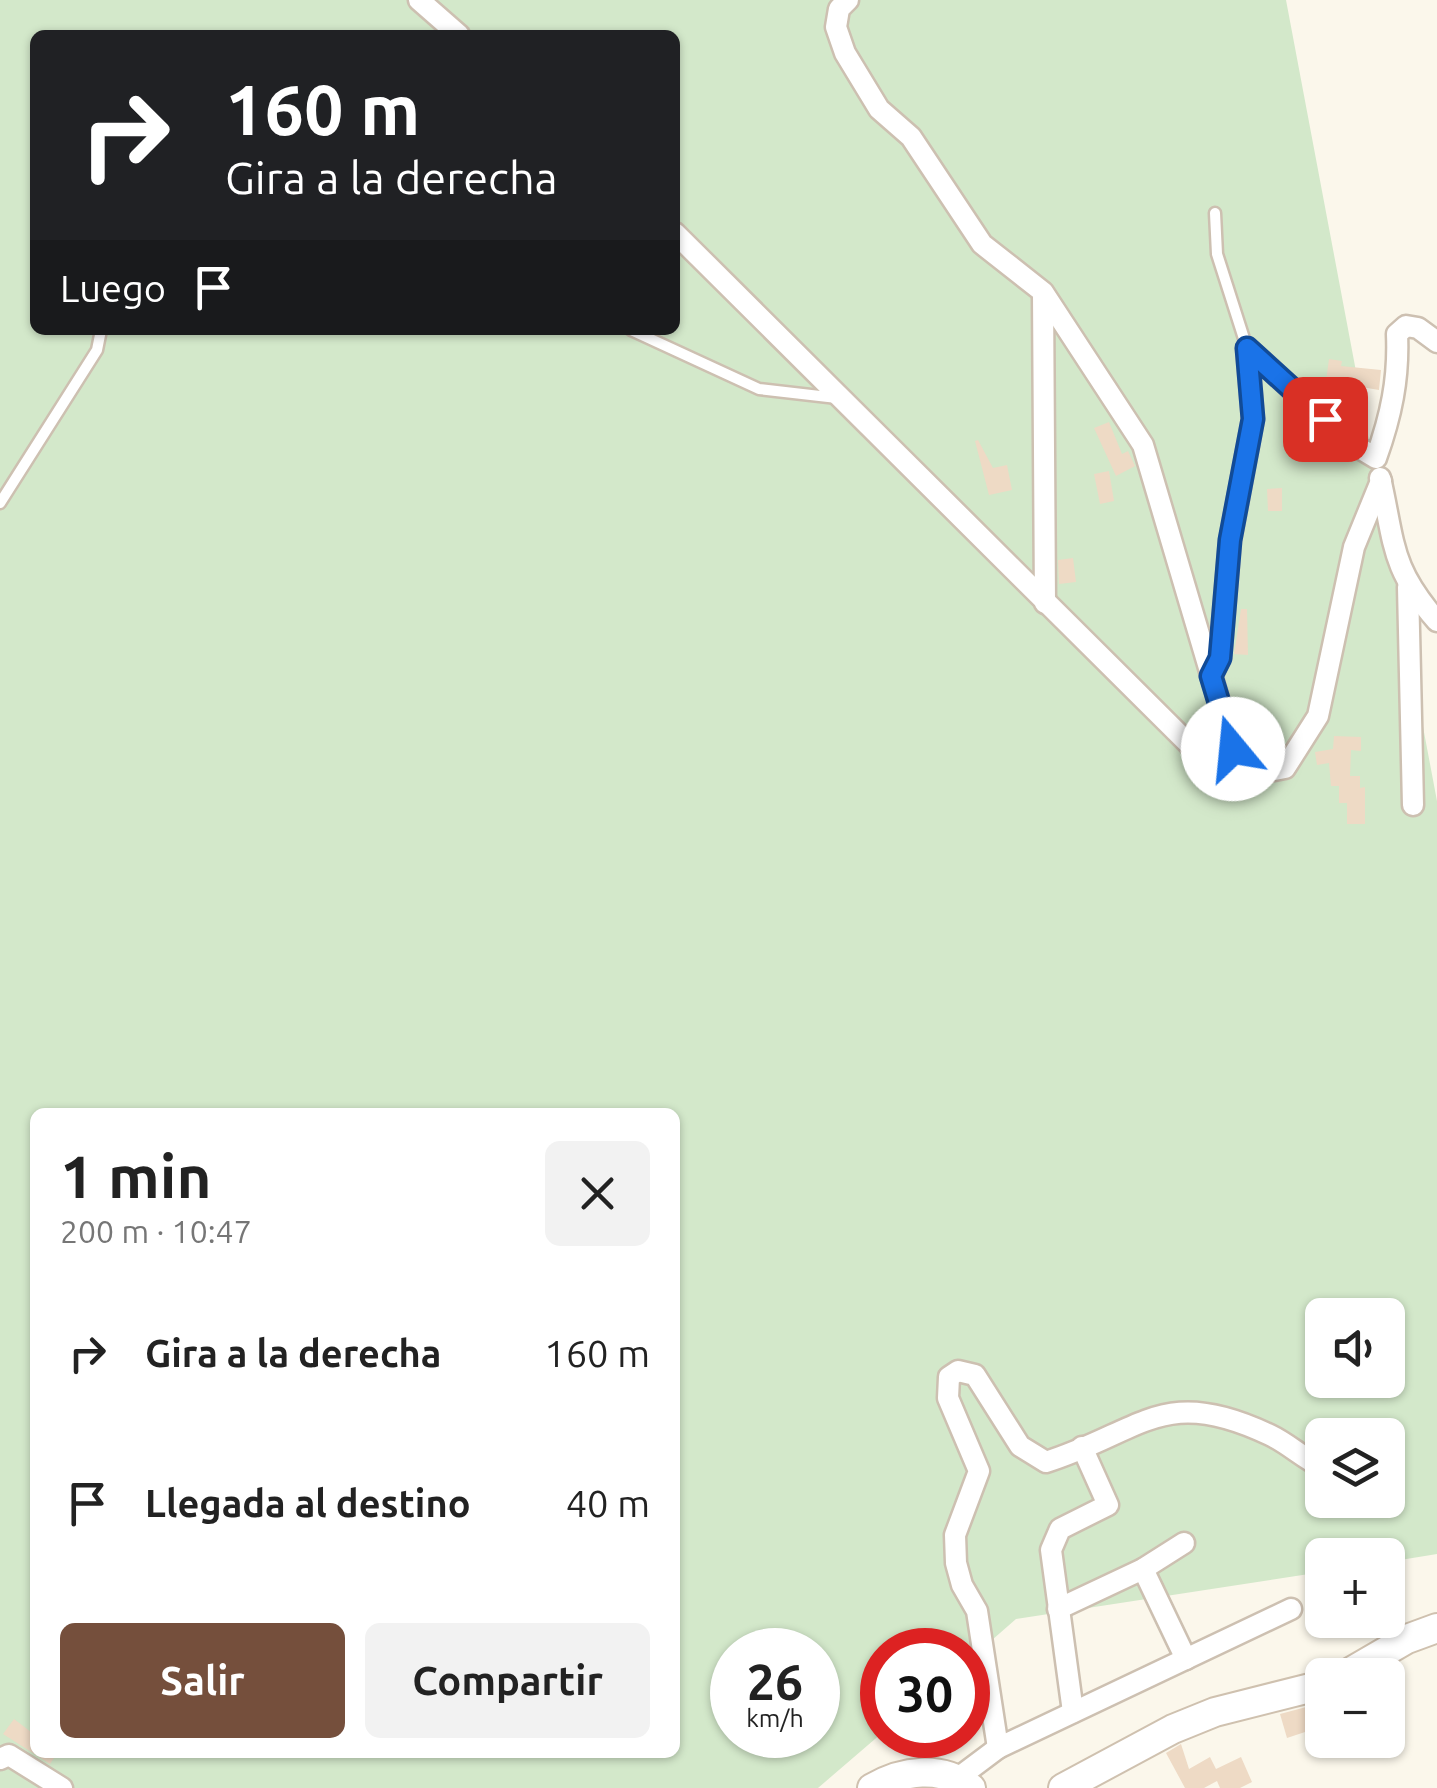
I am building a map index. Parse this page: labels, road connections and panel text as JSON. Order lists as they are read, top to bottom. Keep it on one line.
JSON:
{"page":{"turn":["160 m","Gira a la derecha"],"then":"Luego","heading":["1 min","200 m · 10:47"],"list":[{"name":"Gira a la derecha","value":"160 m"},{"name":"Llegada al destino","value":"40 m"}],"map_buttons":["+","−"],"buttons":["Salir","Compartir"],"speed":"26 km/h","limit":"30"}}
